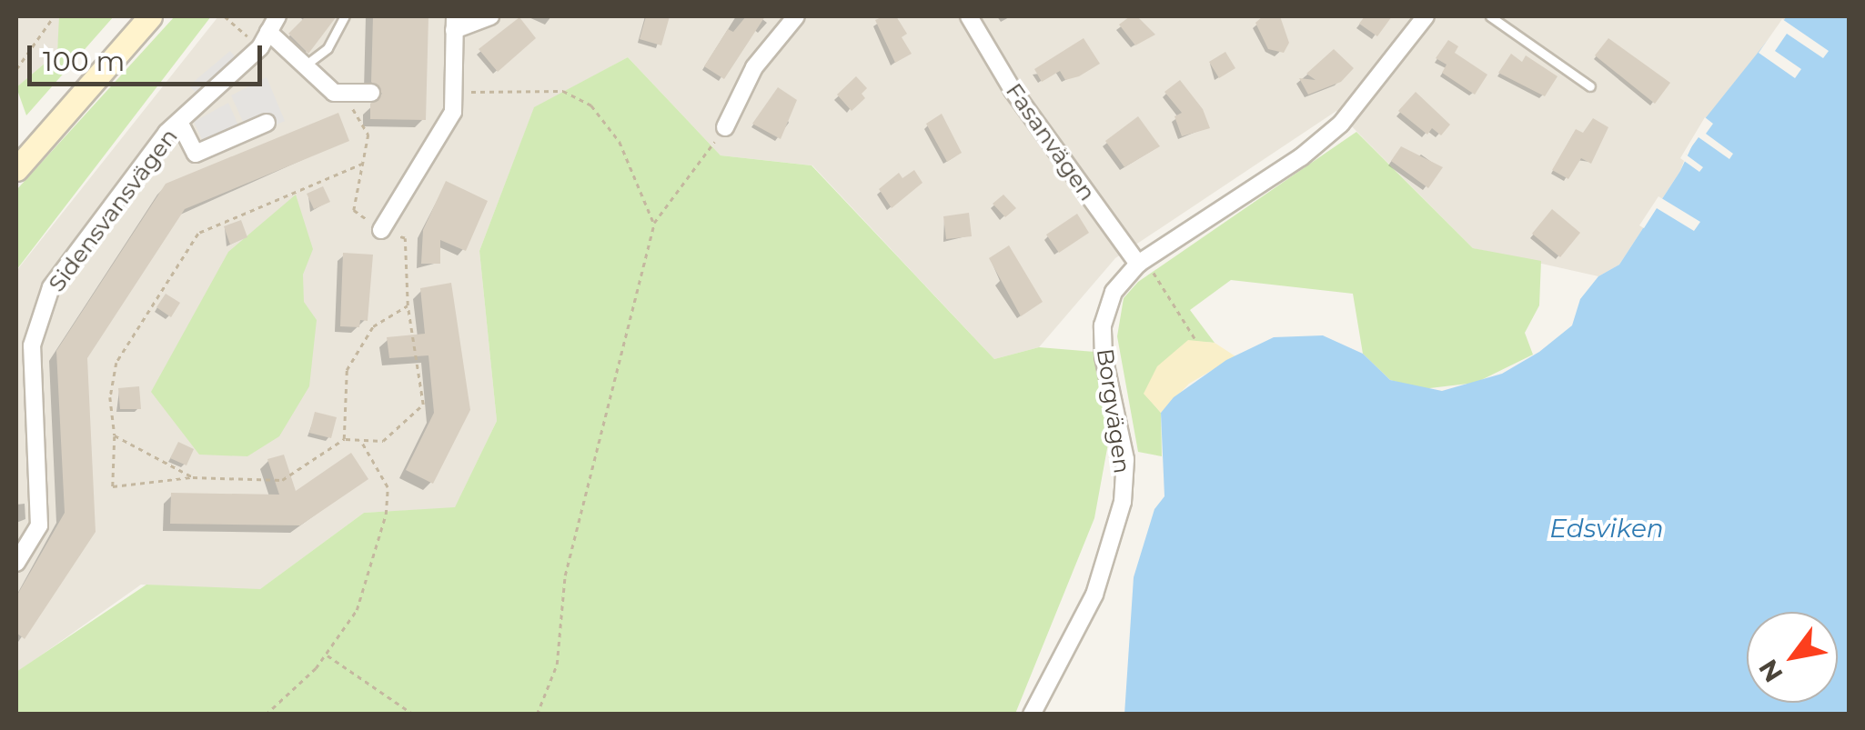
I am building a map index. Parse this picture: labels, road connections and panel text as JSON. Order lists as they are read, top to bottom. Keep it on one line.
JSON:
{"streets":{"street":["Fasanvägen","Sidensvansvägen","Borgvägen"]},"crossings":[["Fasanvägen","Borgvägen"]],"water":["Edsviken"],"scale_bar":"100 m","north":"bottom left"}
